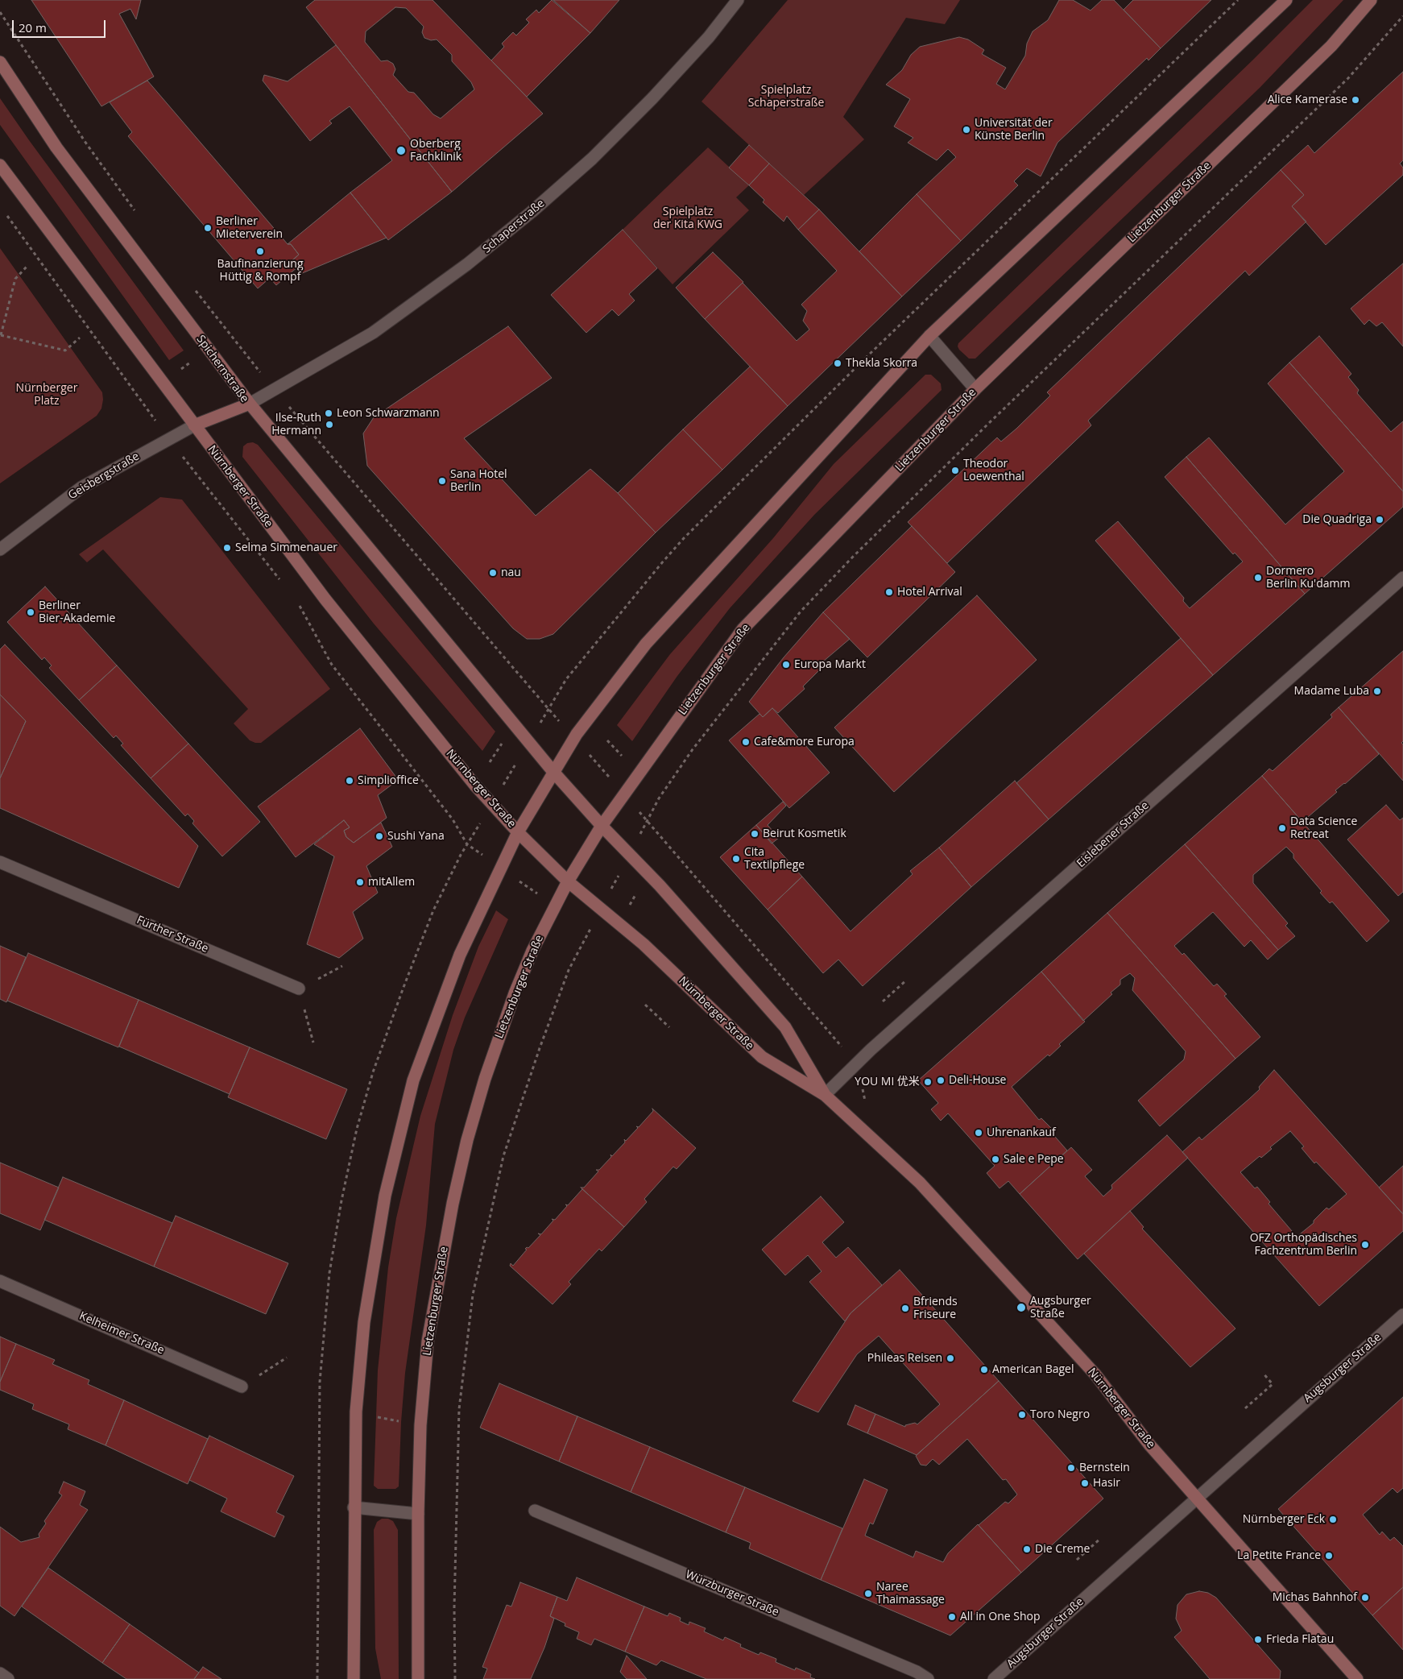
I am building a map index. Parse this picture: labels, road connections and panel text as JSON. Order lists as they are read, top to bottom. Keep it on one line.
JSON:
{"streets":{"main road":["Lietzenburger Straße","Spichernstraße","Nürnberger Straße"],"street":["Schaperstraße","Geisbergstraße","Eislebener Straße","Fürther Straße","Kelheimer Straße","Augsburger Straße","Würzburger Straße"]},"crossings":[["Lietzenburger Straße","Nürnberger Straße"],["Schaperstraße","Spichernstraße"],["Schaperstraße","Nürnberger Straße"],["Spichernstraße","Geisbergstraße"],["Spichernstraße","Nürnberger Straße"],["Geisbergstraße","Nürnberger Straße"],["Nürnberger Straße","Eislebener Straße"],["Nürnberger Straße","Augsburger Straße"]],"parks":["Spielplatz Schaperstraße","Spielplatz der Kita KWG","Nürnberger Platz"],"places":["Alice Kamerase","Universität der Künste Berlin","Oberberg Fachklinik","Berliner Mieterverein","Baufinanzierung Hüttig & Rompf","Thekla Skorra","Leon Schwarzmann","Ilse-Ruth Hermann","Theodor Loewenthal","Sana Hotel Berlin","Die Quadriga","Selma Simmenauer","nau","Dormero Berlin Ku'damm","Hotel Arrival","Berliner Bier-Akademie","Europa Markt","Madame Luba","Cafe&more Europa","Simplioffice","Data Science Retreat","Beirut Kosmetik","Sushi Yana","Cita Textilpflege","mitAllem","Deli-House","YOU MI 优米","Uhrenankauf","Sale e Pepe","OFZ Orthopädisches Fachzentrum Berlin","Augsburger Straße","Bfriends Friseure","Phileas Reisen","American Bagel","Toro Negro","Bernstein","Hasir","Nürnberger Eck","Die Creme","La Petite France","Naree Thaimassage","Michas Bahnhof","All in One Shop","Frieda Flatau"],"scale_bar":"20 m"}
